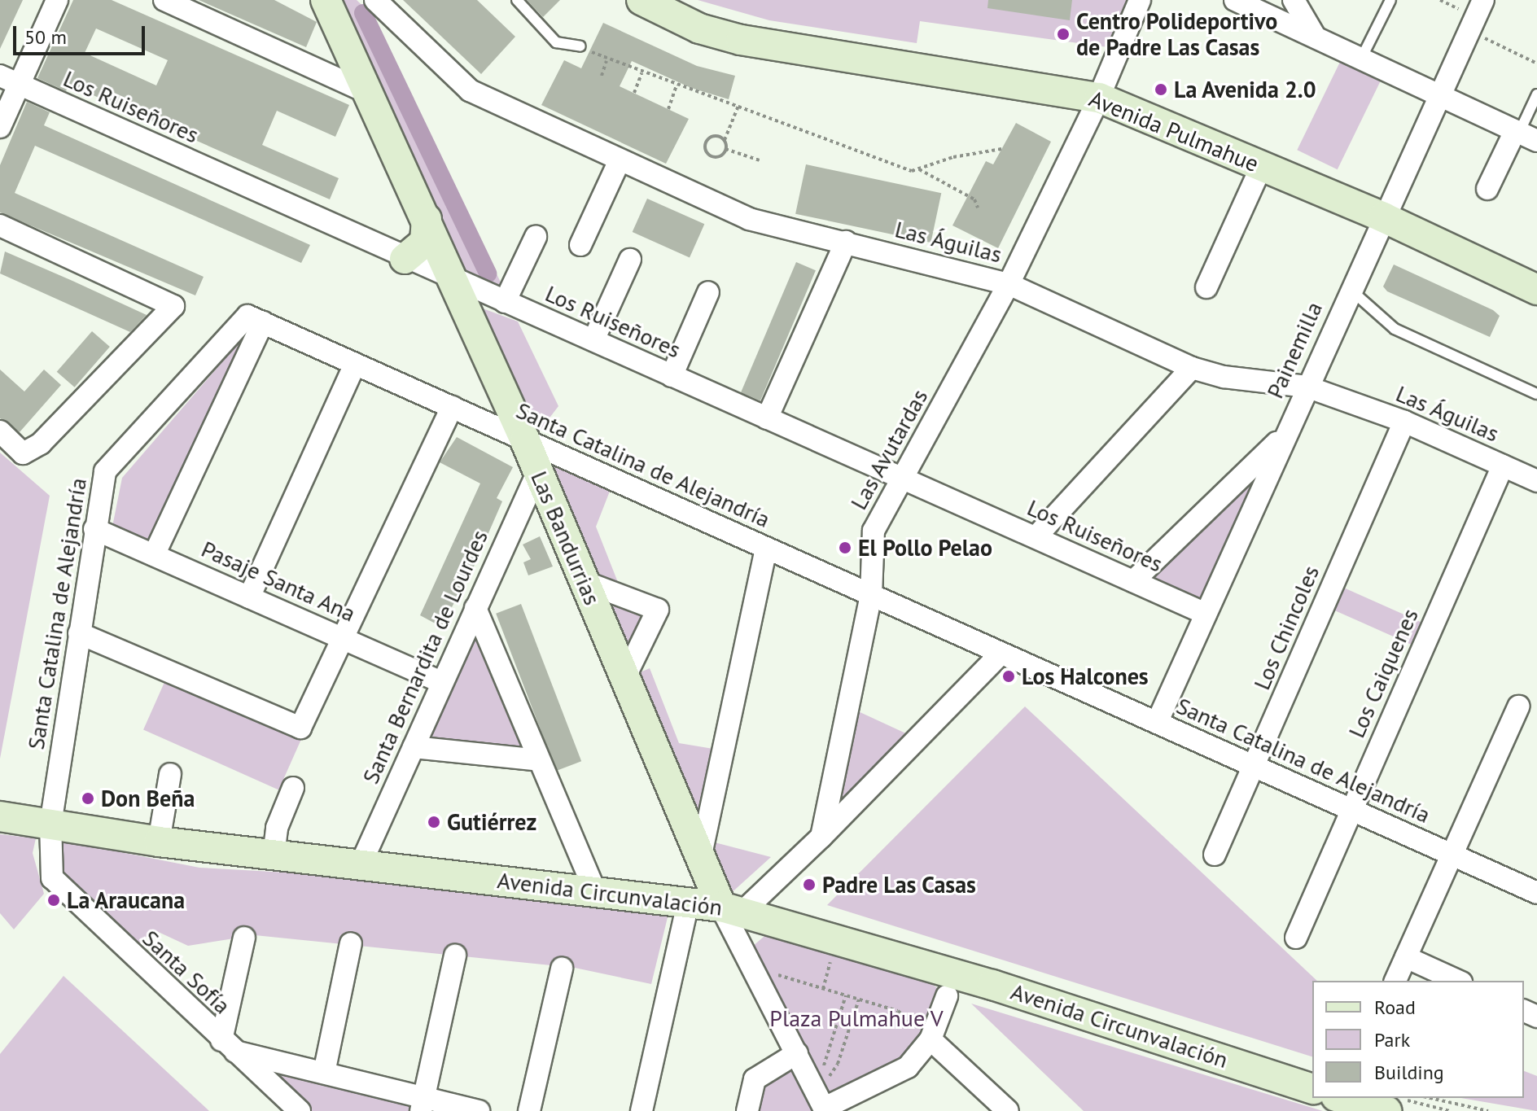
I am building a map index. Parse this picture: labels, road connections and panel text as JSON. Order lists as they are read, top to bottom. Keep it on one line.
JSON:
{"streets":{"street":["Los Ruiseñores","Avenida Pulmahue","Las Águilas","Painemilla","Las Avutardas","Santa Catalina de Alejandría","Las Bandurrias","Pasaje Santa Ana","Los Chincoles","Santa Bernardita de Lourdes","Los Caiquenes","Avenida Circunvalación","Santa Sofía"]},"crossings":[["Los Ruiseñores","Painemilla"],["Los Ruiseñores","Las Avutardas"],["Los Ruiseñores","Las Bandurrias"],["Avenida Pulmahue","Painemilla"],["Avenida Pulmahue","Las Avutardas"],["Las Águilas","Painemilla"],["Las Águilas","Las Avutardas"],["Las Águilas","Los Chincoles"],["Las Águilas","Los Caiquenes"],["Painemilla","Santa Catalina de Alejandría"],["Las Avutardas","Santa Catalina de Alejandría"],["Santa Catalina de Alejandría","Las Bandurrias"],["Santa Catalina de Alejandría","Pasaje Santa Ana"],["Santa Catalina de Alejandría","Los Chincoles"],["Santa Catalina de Alejandría","Los Caiquenes"],["Santa Catalina de Alejandría","Avenida Circunvalación"],["Santa Catalina de Alejandría","Santa Sofía"],["Las Bandurrias","Santa Bernardita de Lourdes"],["Las Bandurrias","Avenida Circunvalación"],["Pasaje Santa Ana","Santa Bernardita de Lourdes"],["Santa Bernardita de Lourdes","Avenida Circunvalación"],["Avenida Circunvalación","Santa Sofía"]],"parks":["Plaza Pulmahue V"],"places":["Centro Polideportivo de Padre Las Casas","La Avenida 2.0","El Pollo Pelao","Los Halcones","Don Beña","Gutiérrez","Padre Las Casas","La Araucana"],"legend":["Road","Park","Building"],"scale_bar":"50 m"}
